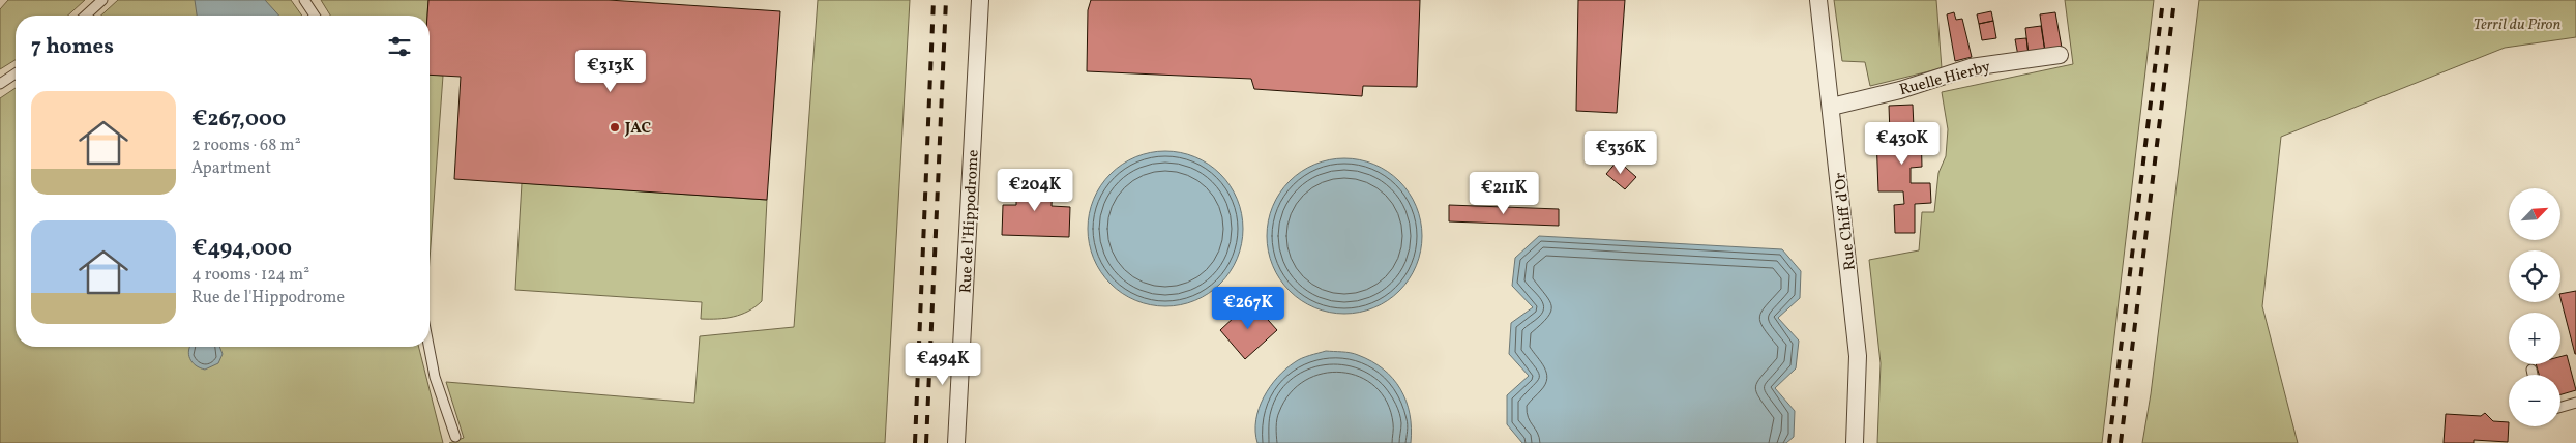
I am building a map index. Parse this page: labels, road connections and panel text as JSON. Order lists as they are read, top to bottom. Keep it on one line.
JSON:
{"streets":{"street":["Ruelle Hierby","Rue de l'Hippodrome","Rue Chiff d'Or"]},"crossings":[["Ruelle Hierby","Rue Chiff d'Or"]],"parks":["Terril du Piron"],"places":["JAC"],"north":"top right","page":{"heading":"7 homes","price":["€313K","€430K","€336K","€204K","€211K","€267K","€494K"],"list":[{"name":"€267,000","note":"2 rooms · 68 m² · Apartment"},{"name":"€494,000","note":"4 rooms · 124 m² · Rue de l'Hippodrome"}],"map_buttons":["+","−"]}}
